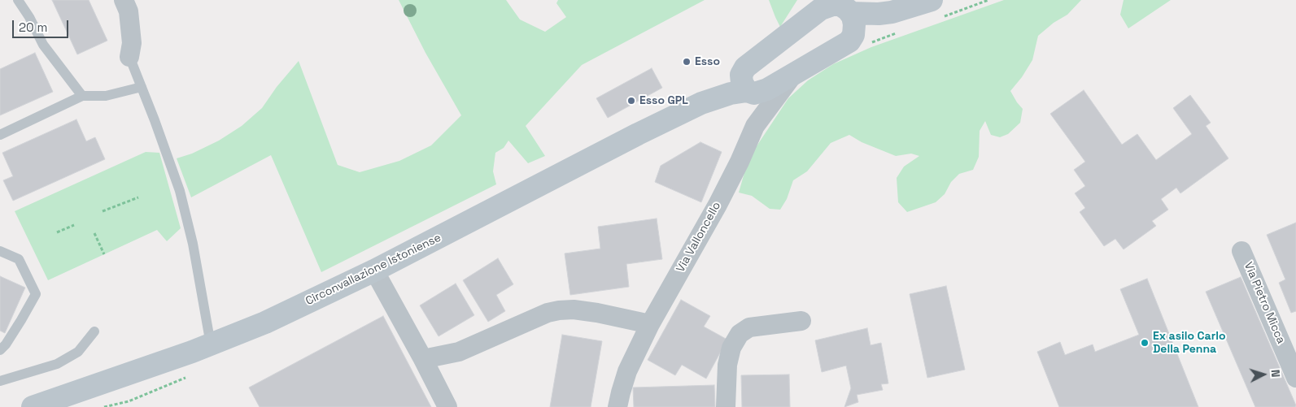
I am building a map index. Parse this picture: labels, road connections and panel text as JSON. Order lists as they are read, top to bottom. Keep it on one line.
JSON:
{"streets":{"main road":["Circonvallazione Istoniense"],"street":["Via Valloncello","Via Pietro Micca"]},"crossings":[["Via Valloncello","Circonvallazione Istoniense"]],"places":["Esso","Esso GPL","Ex asilo Carlo Della Penna"],"scale_bar":"20 m","north":"right"}
